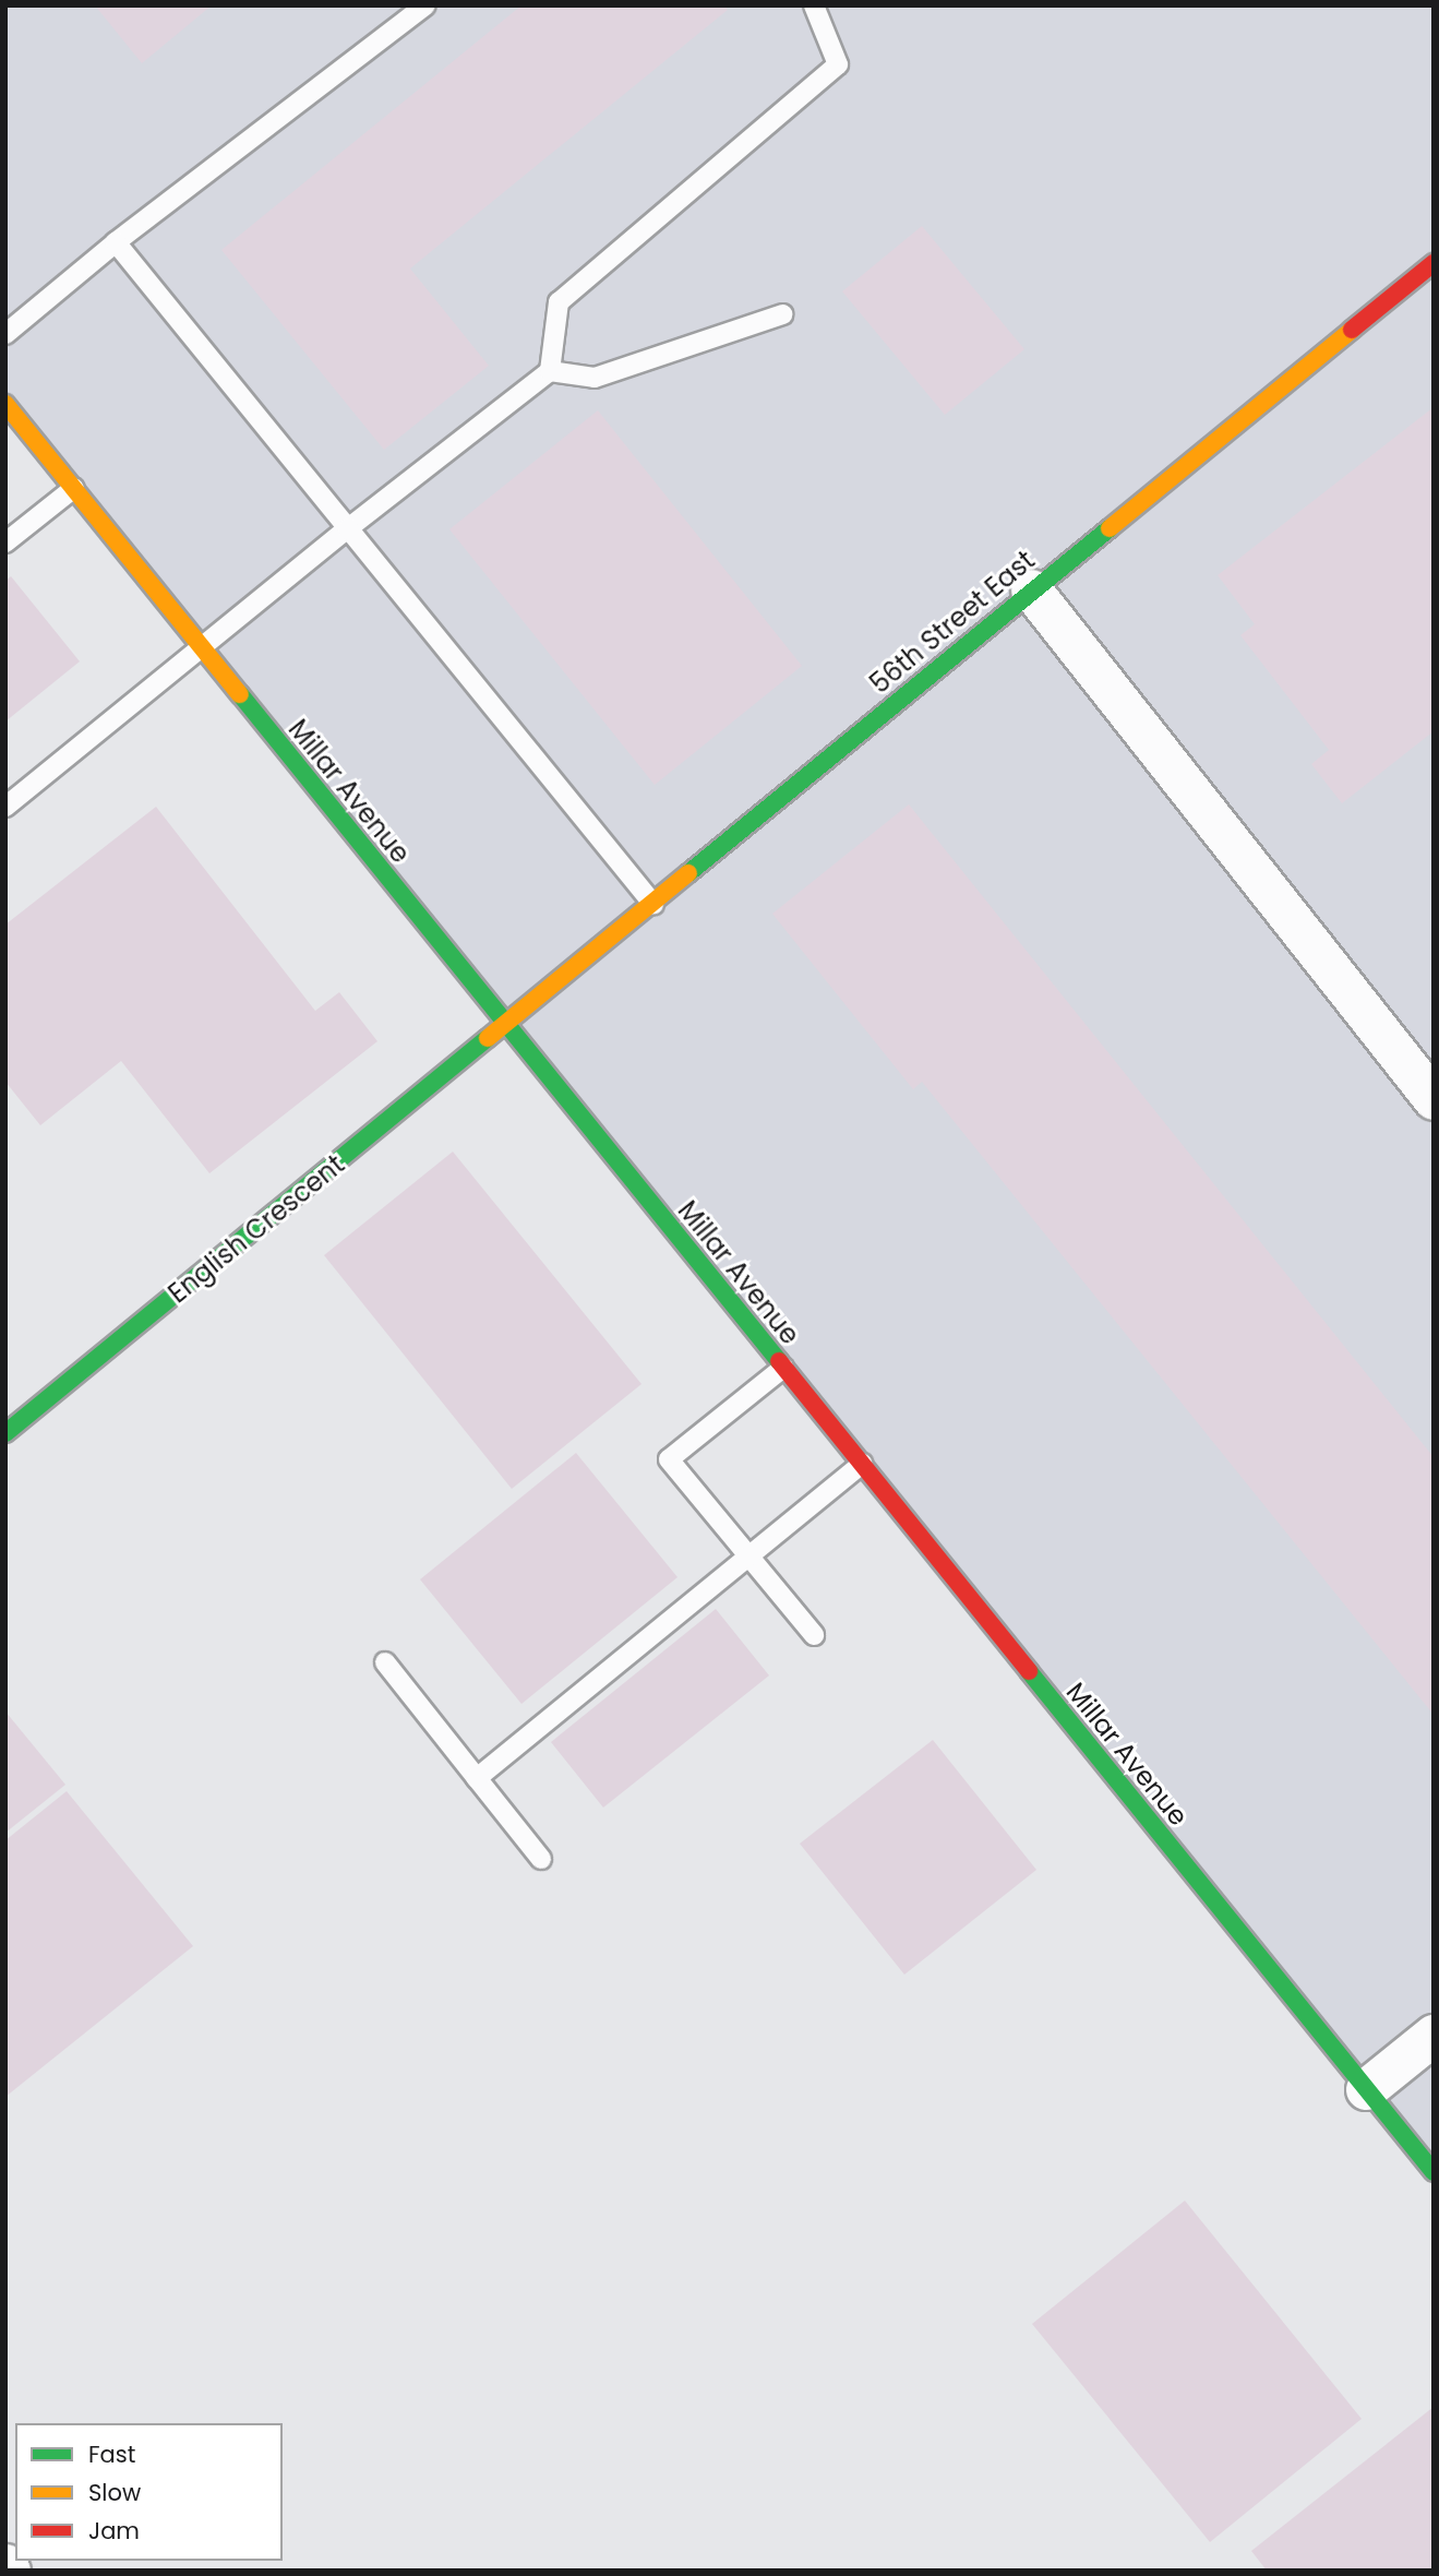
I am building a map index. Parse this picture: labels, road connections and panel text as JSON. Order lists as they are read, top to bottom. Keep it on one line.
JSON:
{"streets":{"street":["56th Street East","Millar Avenue","English Crescent"]},"crossings":[["56th Street East","Millar Avenue"],["56th Street East","English Crescent"],["Millar Avenue","English Crescent"]],"legend":["Fast","Slow","Jam"]}
